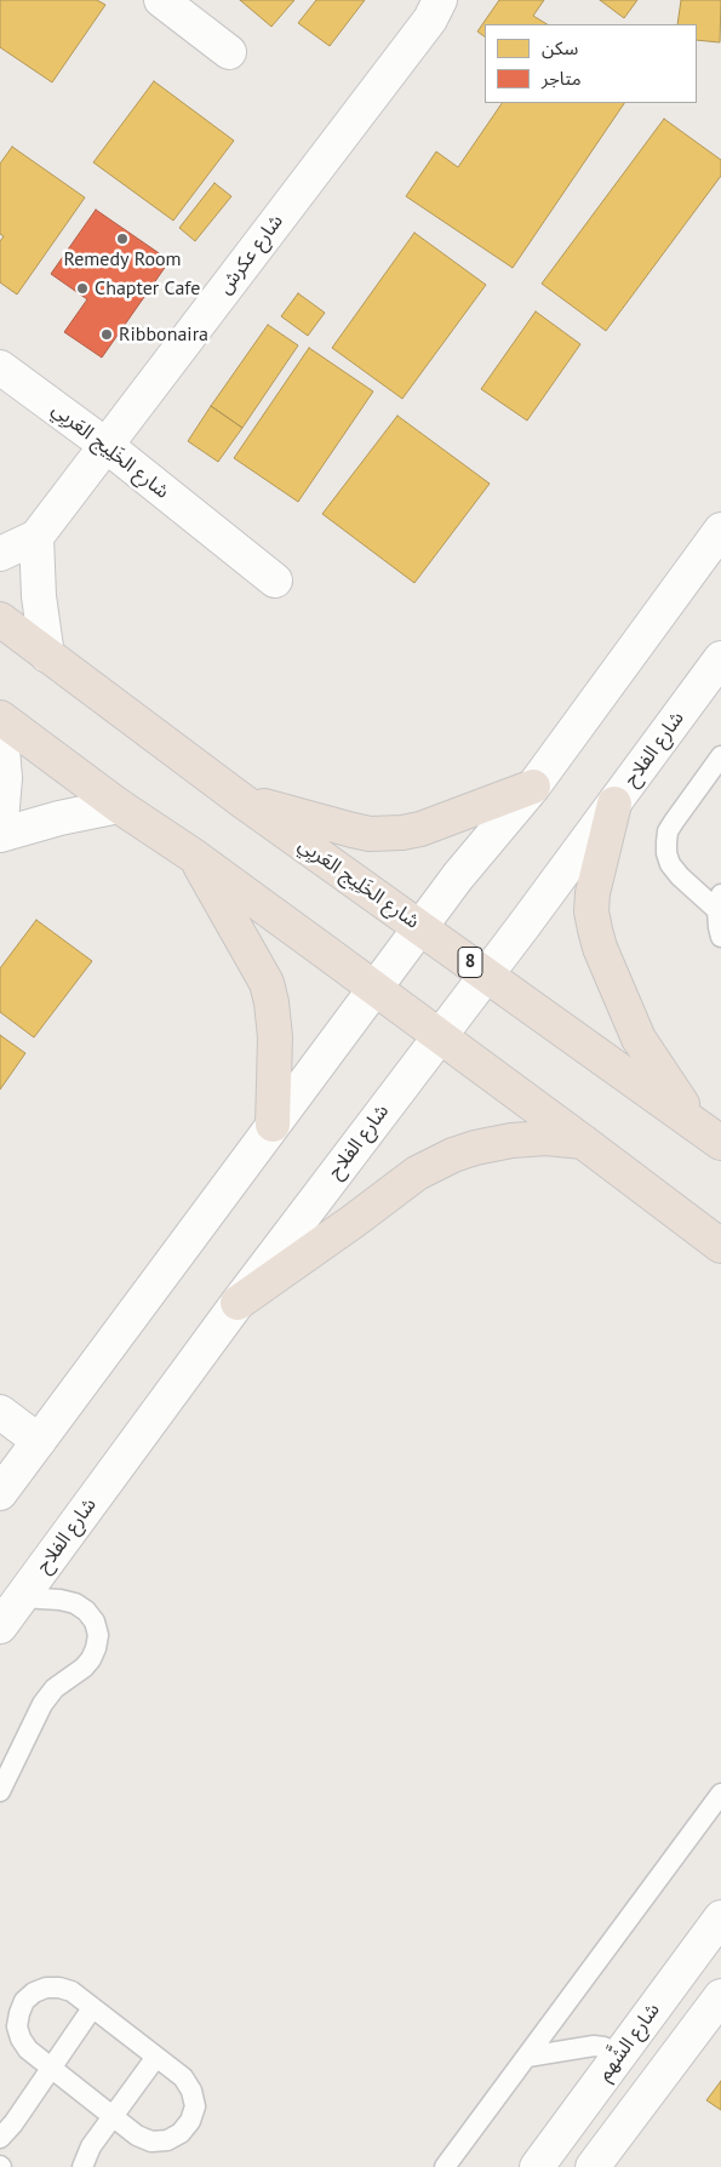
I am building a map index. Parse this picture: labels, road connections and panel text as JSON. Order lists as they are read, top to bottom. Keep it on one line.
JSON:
{"streets":{"highway":["شارع الخَلِيج العَربِي","8"],"main road":["شارع عكرش","شارع الفلاح","شارع الشَّهم"]},"crossings":[["شارع عكرش","شارع الخَلِيج العَربِي"],["شارع الخَلِيج العَربِي","شارع الفلاح"]],"places":["Remedy Room","Chapter Cafe","Ribbonaira"],"legend":["سكن","متاجر"]}
